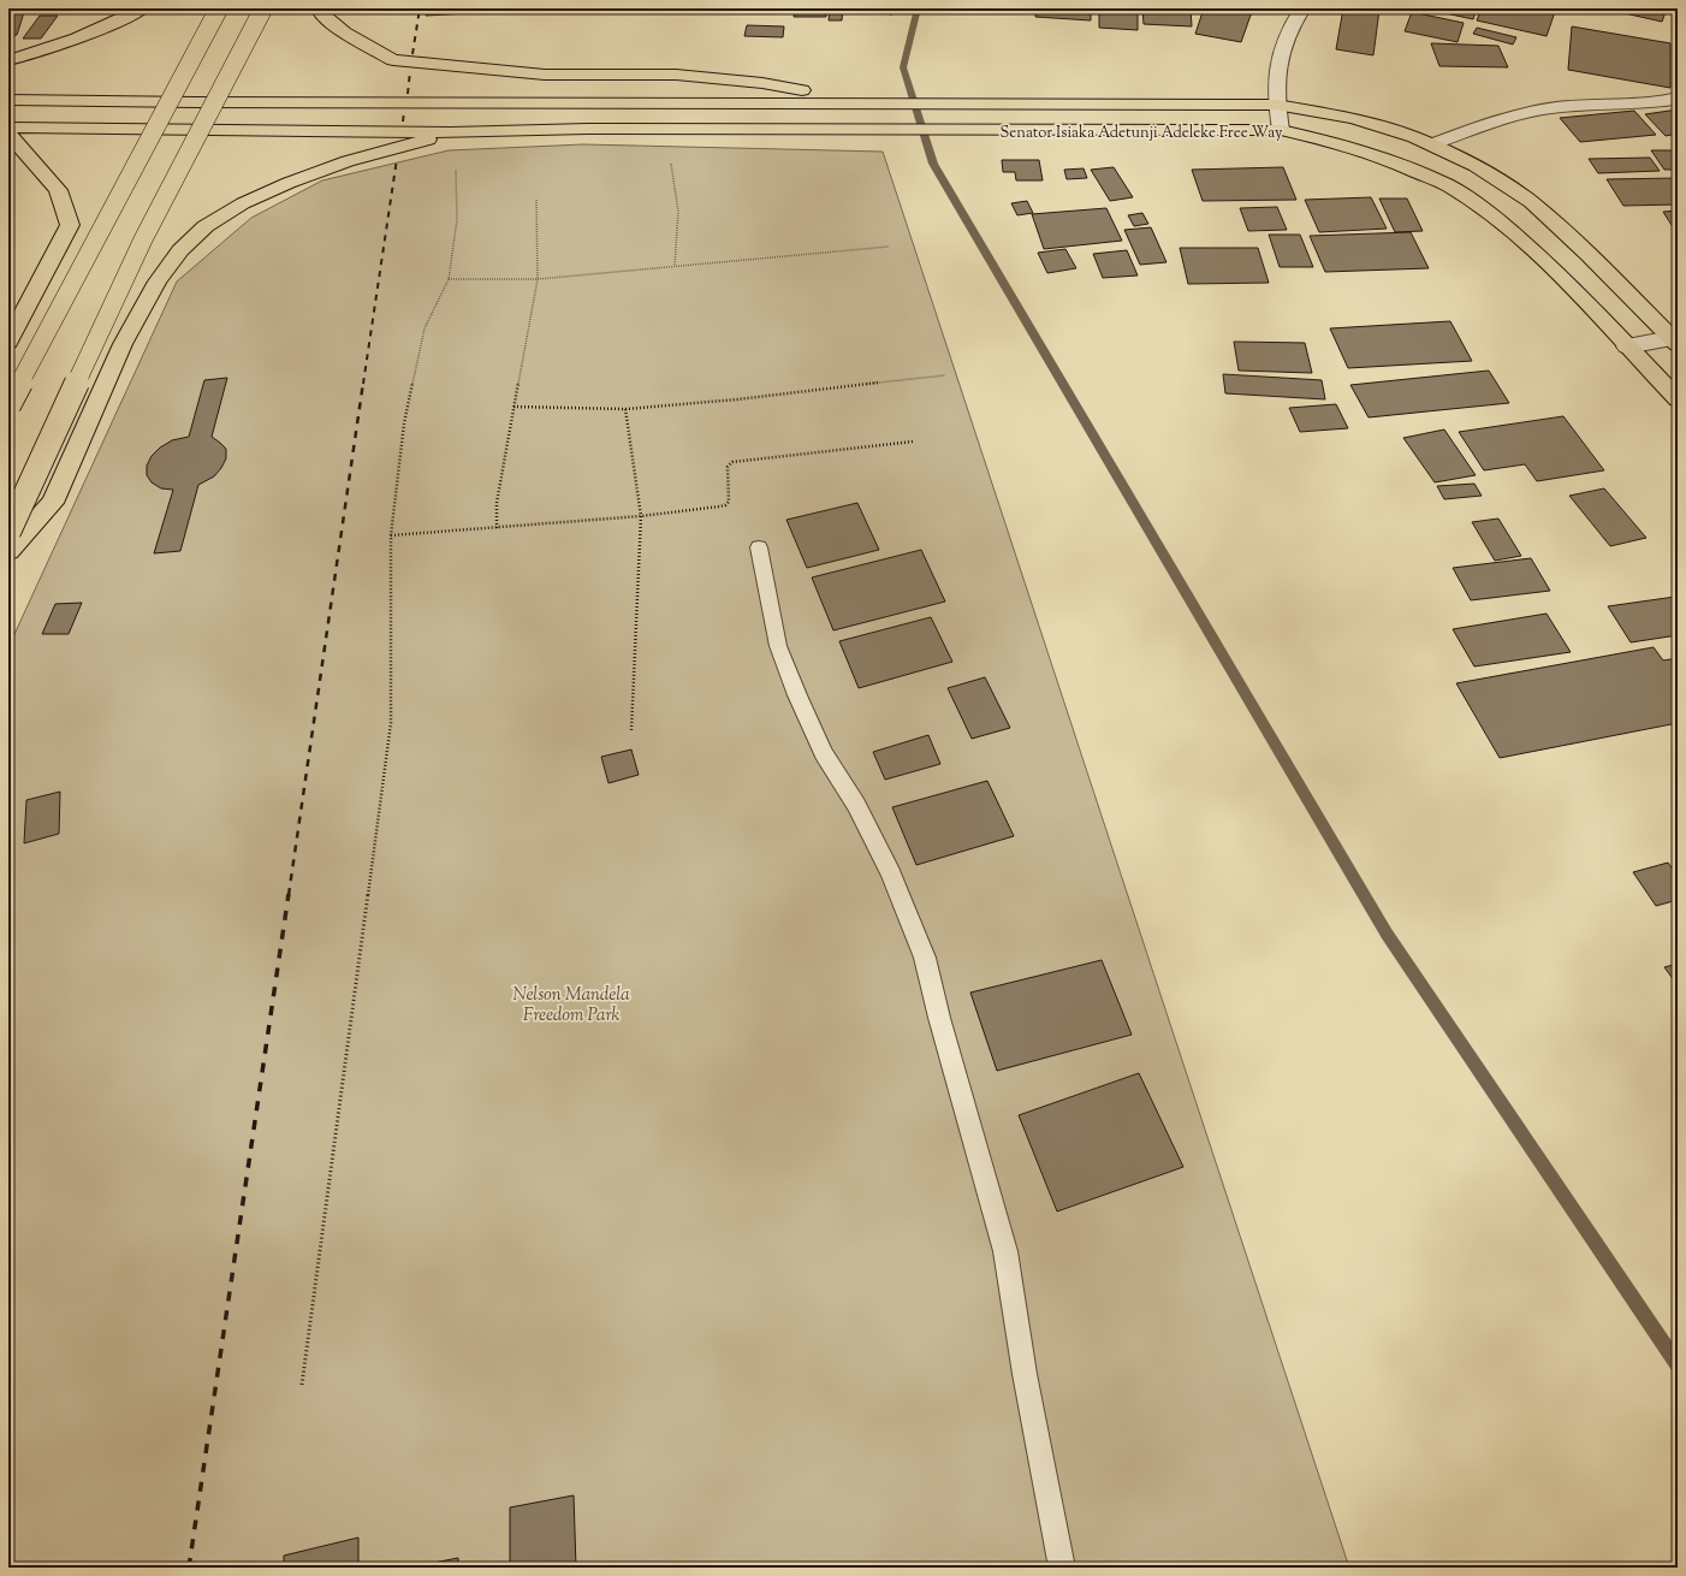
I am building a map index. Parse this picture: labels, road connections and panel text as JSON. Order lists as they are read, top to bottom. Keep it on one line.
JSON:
{"streets":{"main road":["Senator Isiaka Adetunji Adeleke Free Way"]},"parks":["Nelson Mandela Freedom Park"]}
